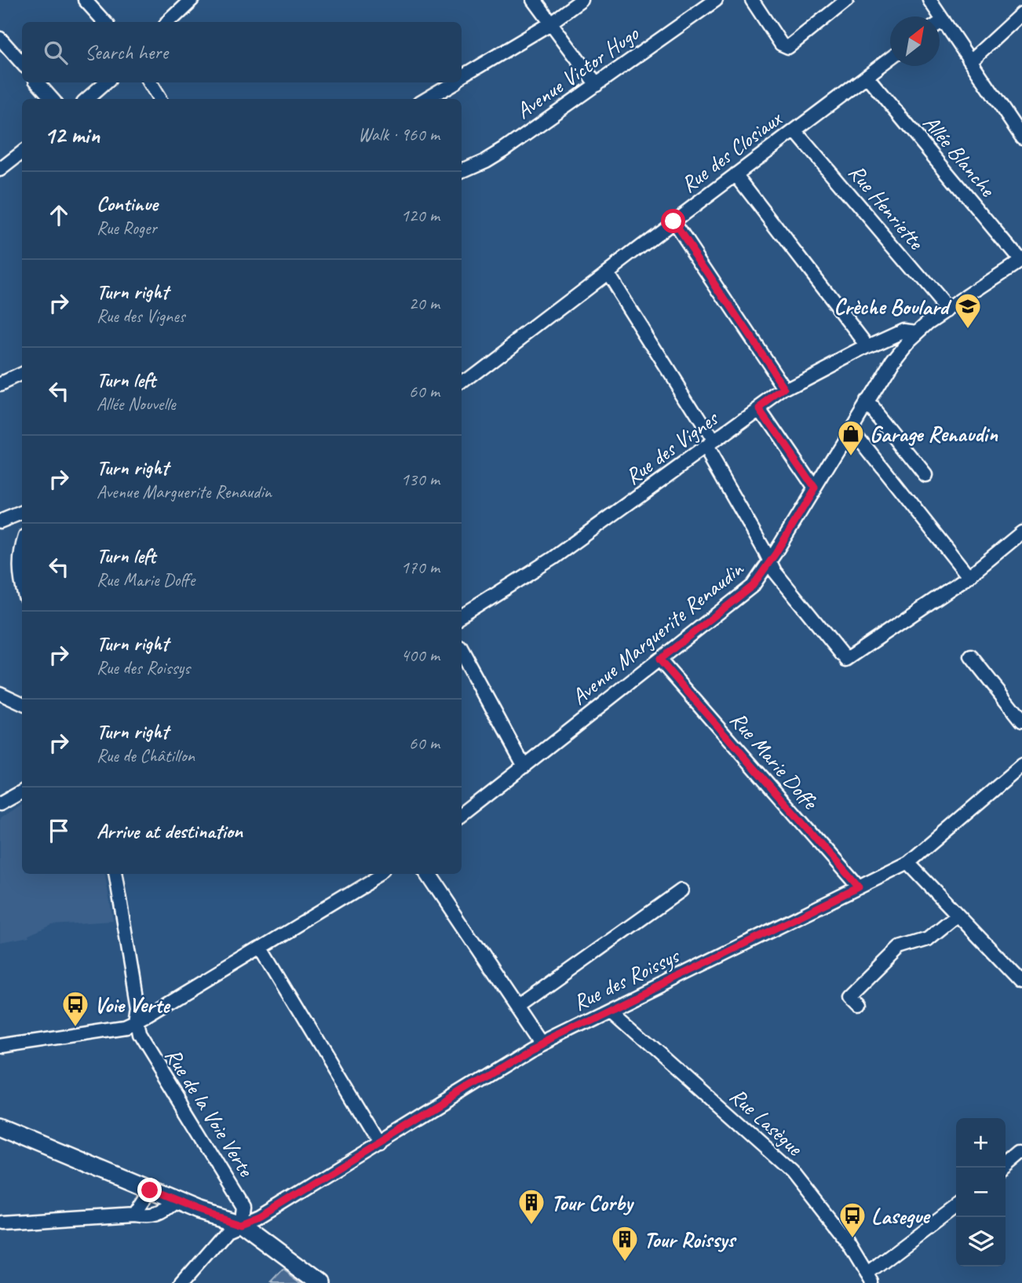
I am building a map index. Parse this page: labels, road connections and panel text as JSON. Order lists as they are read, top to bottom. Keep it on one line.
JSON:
{"streets":{"street":["Avenue Victor Hugo","Rue des Closiaux","Allée Blanche","Rue Henriette","Rue des Vignes","Avenue Marguerite Renaudin","Rue Marie Doffe","Rue des Roissys","Rue de la Voie Verte","Rue Lasègue"]},"crossings":[["Rue des Closiaux","Allée Blanche"],["Rue des Closiaux","Rue Henriette"],["Allée Blanche","Avenue Marguerite Renaudin"],["Rue Henriette","Avenue Marguerite Renaudin"],["Rue des Vignes","Avenue Marguerite Renaudin"],["Avenue Marguerite Renaudin","Rue Marie Doffe"],["Rue Marie Doffe","Rue des Roissys"],["Rue des Roissys","Rue de la Voie Verte"],["Rue des Roissys","Rue Lasègue"]],"places":{"school or university":["Crèche Boulard"],"shop":["Garage Renaudin"],"bus stop":["Voie Verte","Lasegue"],"building":["Tour Corby","Tour Roissys"]},"north":"top right","page":{"search":"Search here","heading":["12 min","Walk · 960 m"],"list":[["Continue","Rue Roger","120 m"],["Turn right","Rue des Vignes","20 m"],["Turn left","Allée Nouvelle","60 m"],["Turn right","Avenue Marguerite Renaudin","130 m"],["Turn left","Rue Marie Doffe","170 m"],["Turn right","Rue des Roissys","400 m"],["Turn right","Rue de Châtillon","60 m"],"Arrive at destination"],"map_buttons":["+","−"]}}
